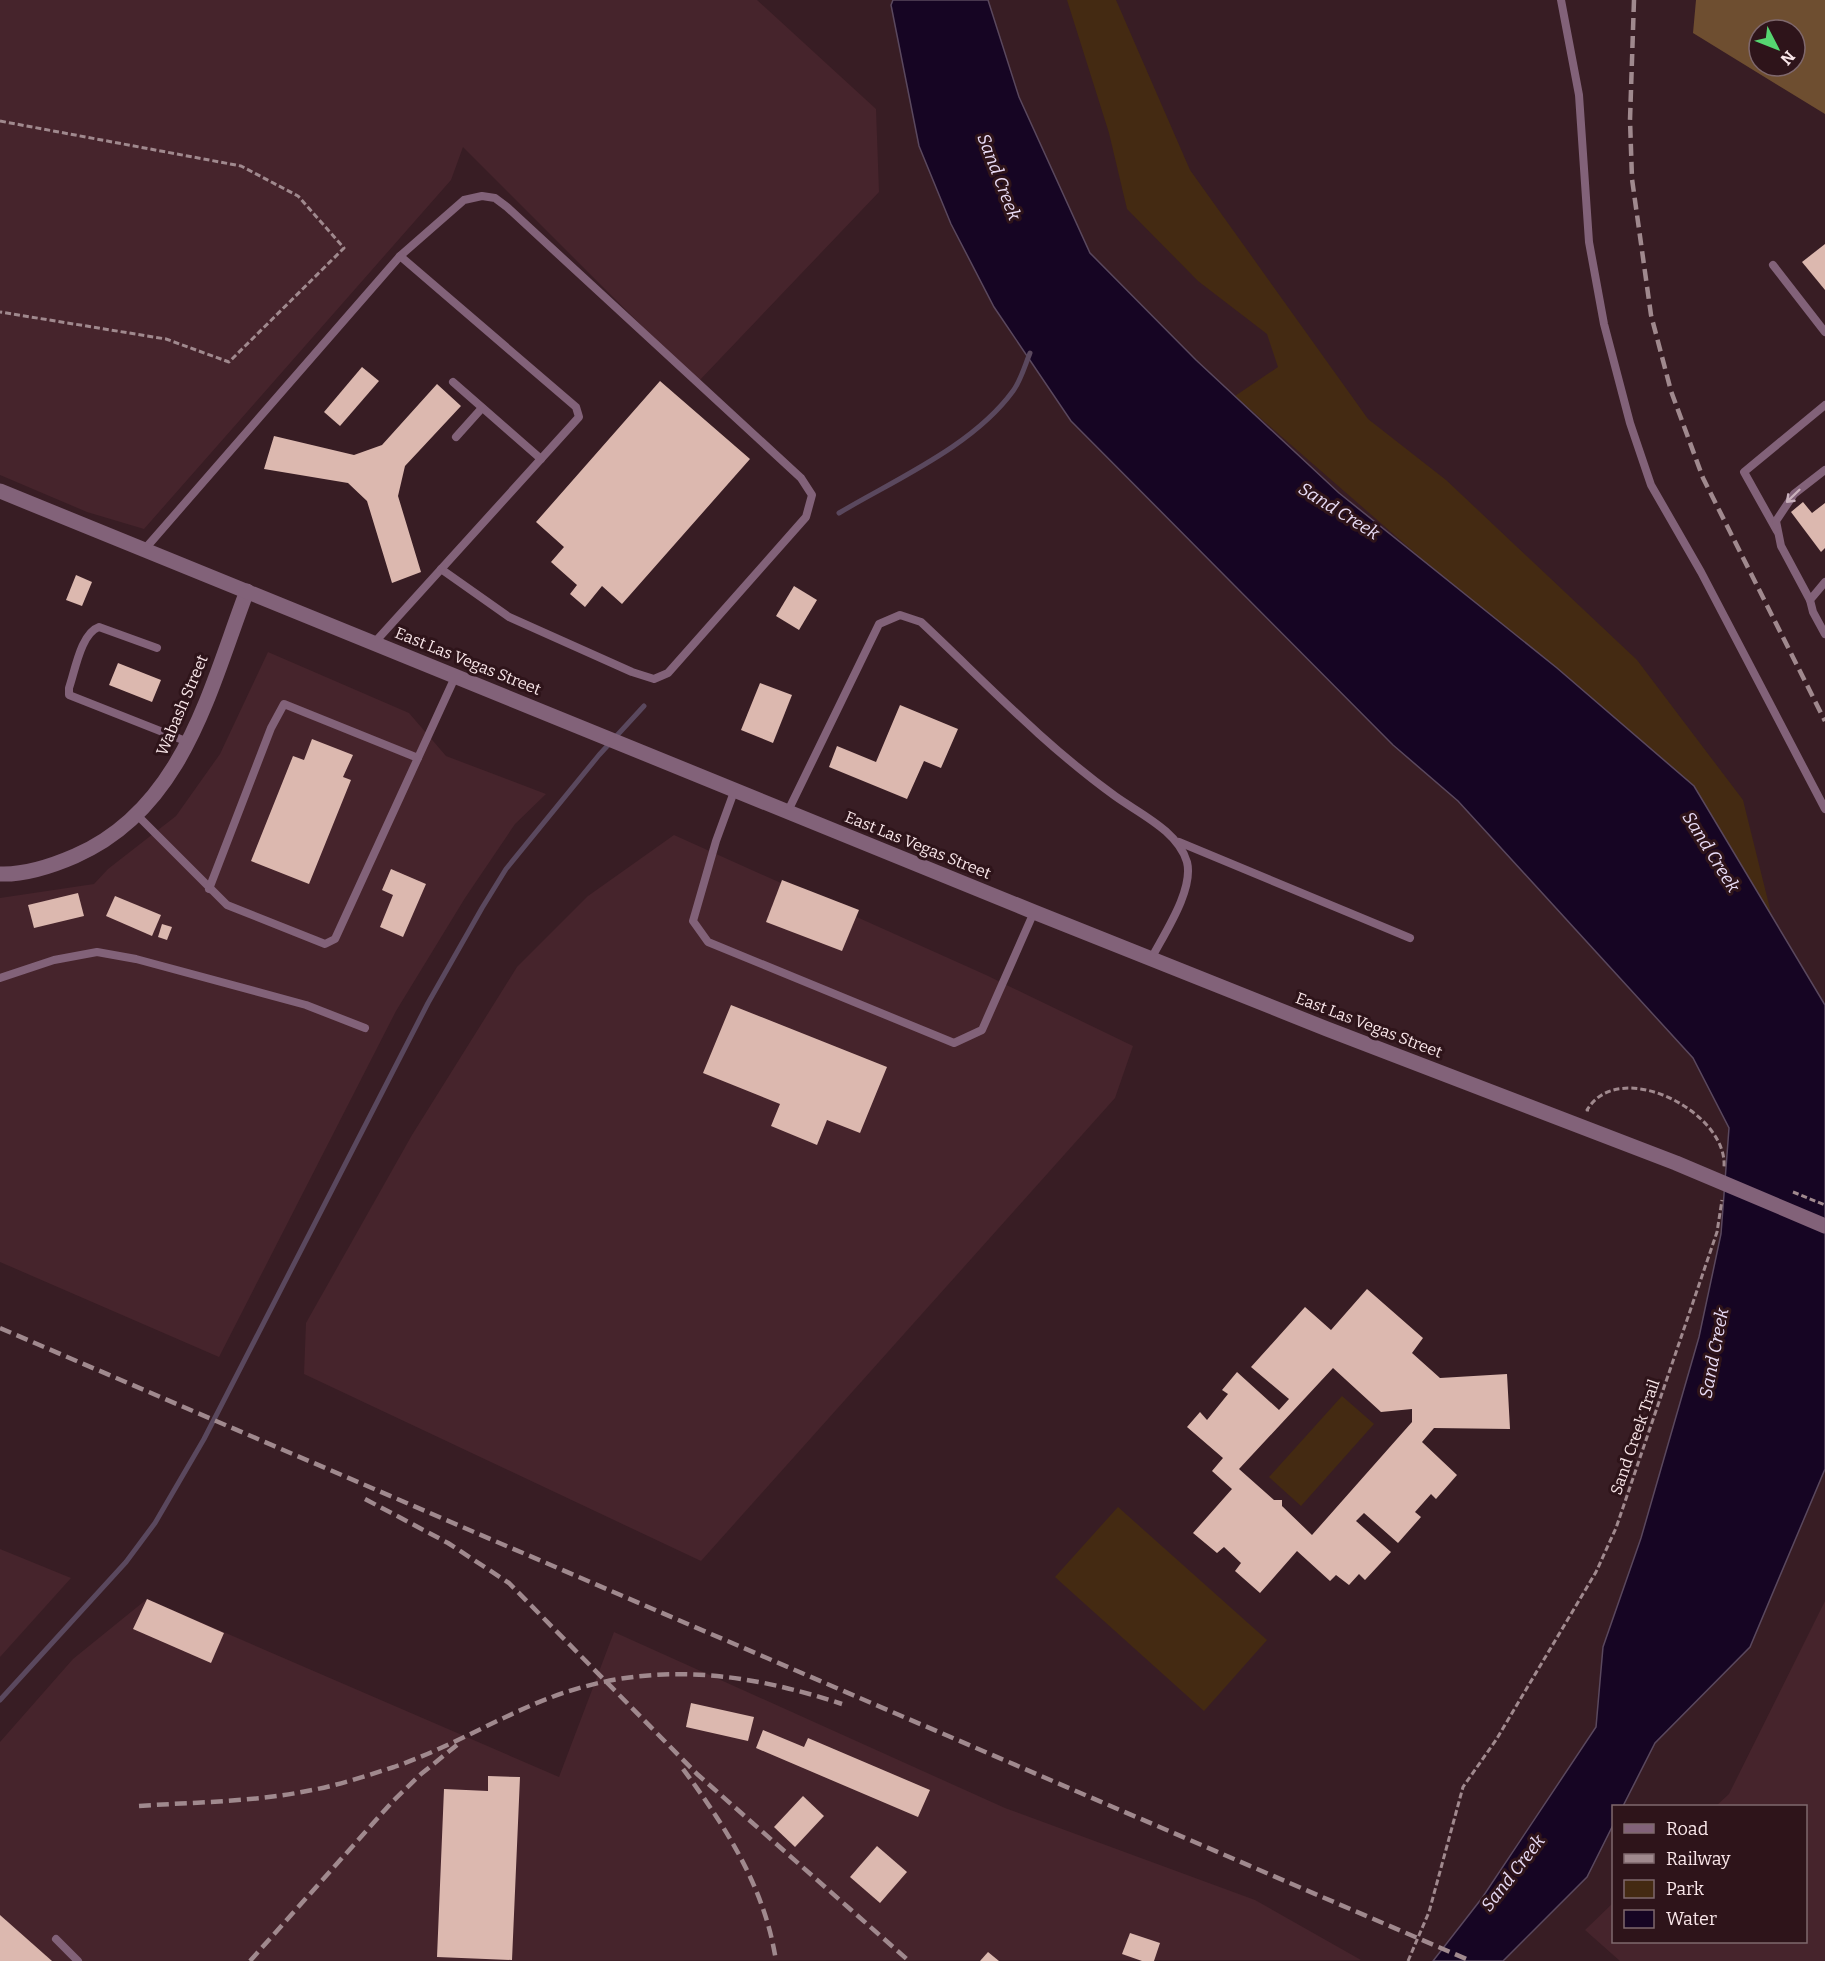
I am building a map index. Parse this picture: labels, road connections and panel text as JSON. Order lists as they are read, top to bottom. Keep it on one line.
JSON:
{"streets":{"street":["East Las Vegas Street","Wabash Street"],"path":["Sand Creek Trail"]},"crossings":[["East Las Vegas Street","Wabash Street"]],"water":["Sand Creek"],"legend":["Road","Railway","Park","Water"],"north":"bottom right"}
